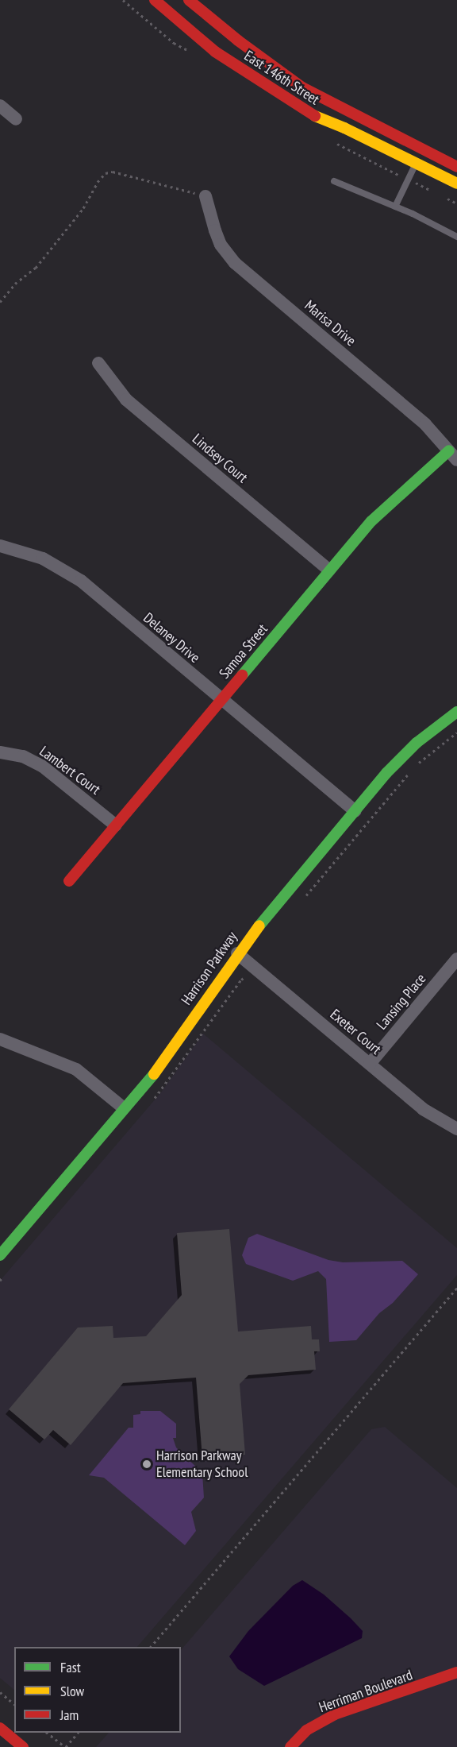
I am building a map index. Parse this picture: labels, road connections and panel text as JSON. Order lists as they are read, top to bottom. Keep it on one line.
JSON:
{"streets":{"street":["East 146th Street","Marisa Drive","Lindsey Court","Delaney Drive","Samoa Street","Lambert Court","Harrison Parkway","Lansing Place","Exeter Court","Herriman Boulevard"]},"crossings":[["Marisa Drive","Samoa Street"],["Lindsey Court","Samoa Street"],["Delaney Drive","Samoa Street"],["Delaney Drive","Harrison Parkway"],["Samoa Street","Lambert Court"],["Harrison Parkway","Exeter Court"],["Lansing Place","Exeter Court"]],"places":["Harrison Parkway Elementary School"],"legend":["Fast","Slow","Jam"]}
